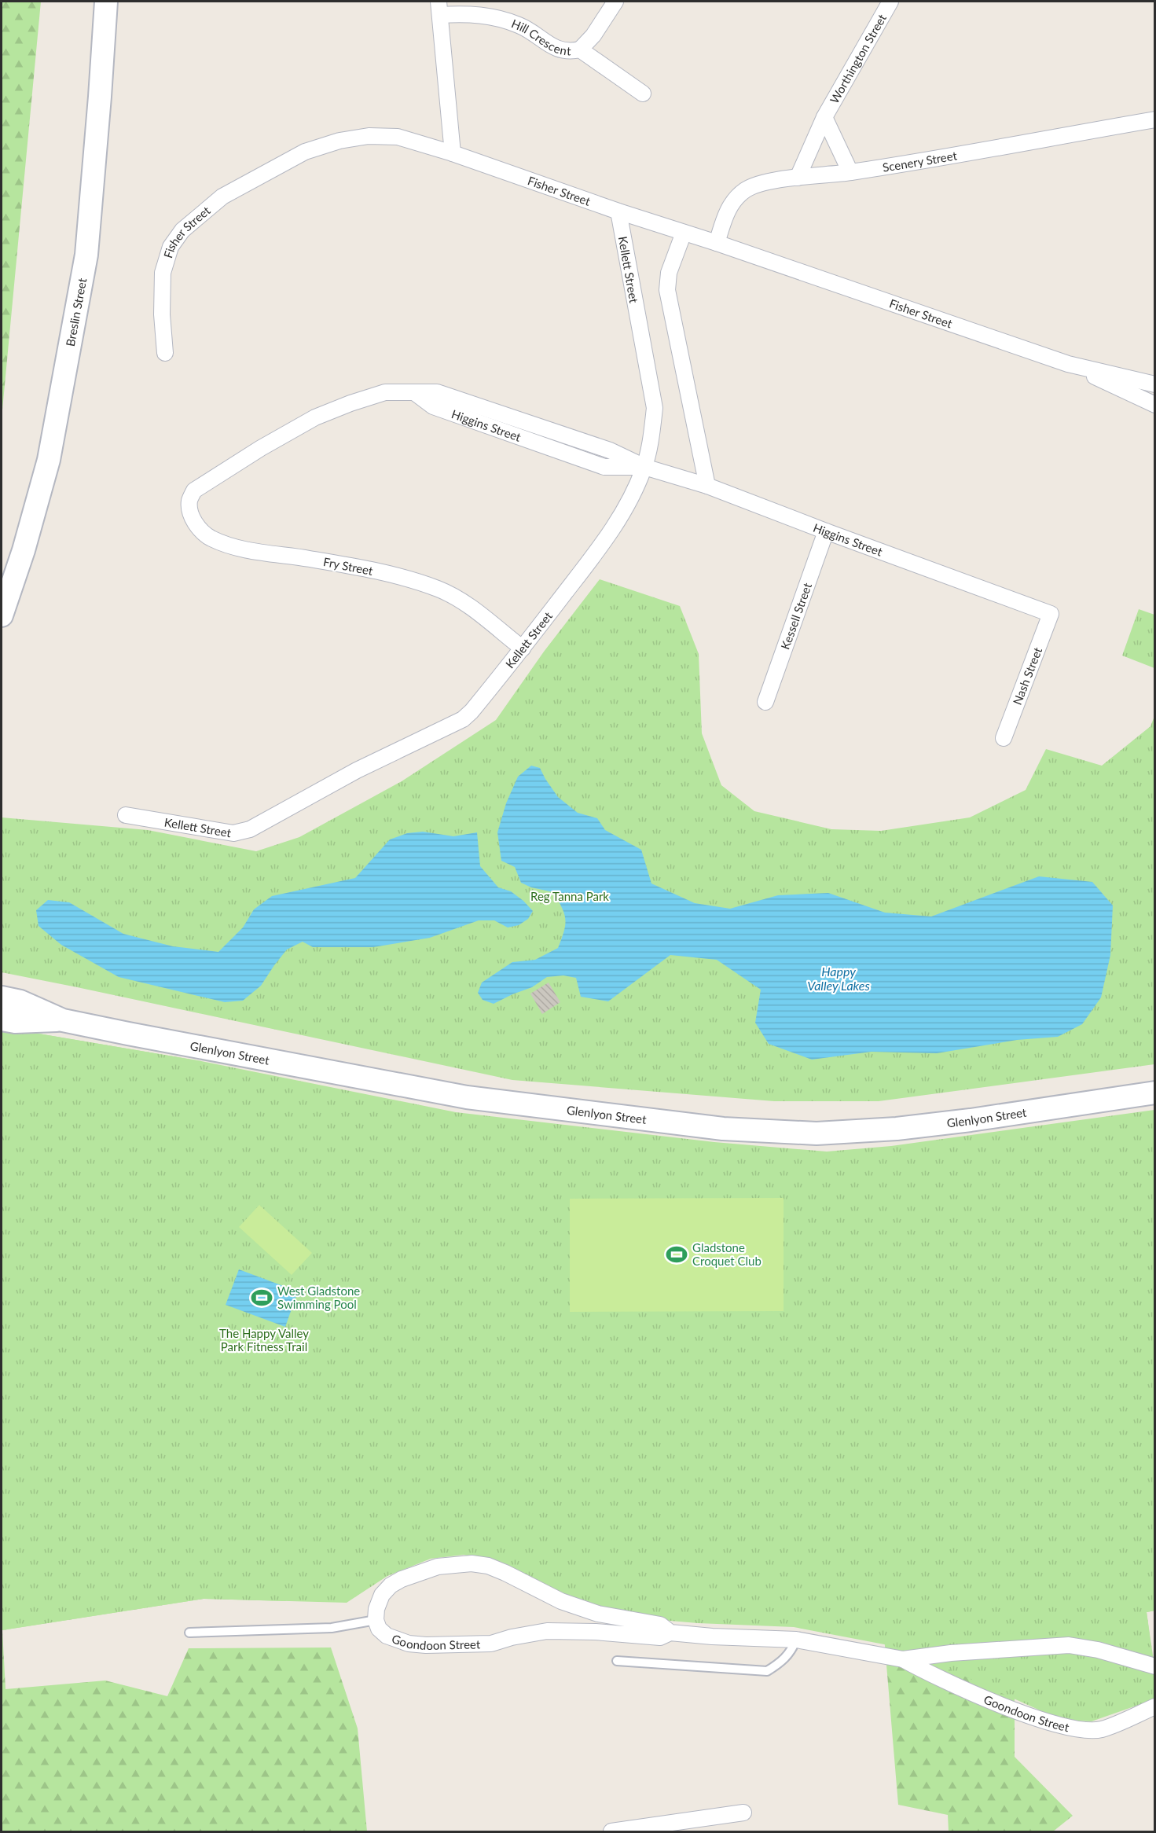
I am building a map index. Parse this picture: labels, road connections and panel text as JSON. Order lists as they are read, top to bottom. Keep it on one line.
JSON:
{"streets":{"main road":["Breslin Street","Glenlyon Street"],"street":["Hill Crescent","Worthington Street","Scenery Street","Fisher Street","Kellett Street","Higgins Street","Fry Street","Kessell Street","Nash Street","Goondoon Street"]},"crossings":[["Worthington Street","Scenery Street"],["Scenery Street","Fisher Street"],["Fisher Street","Kellett Street"],["Kellett Street","Higgins Street"],["Kellett Street","Fry Street"],["Higgins Street","Fry Street"],["Higgins Street","Kessell Street"],["Higgins Street","Nash Street"]],"water":["Happy Valley Lakes"],"parks":["Reg Tanna Park","The Happy Valley Park Fitness Trail"],"places":{"sports":["Gladstone Croquet Club","West Gladstone Swimming Pool"]}}
